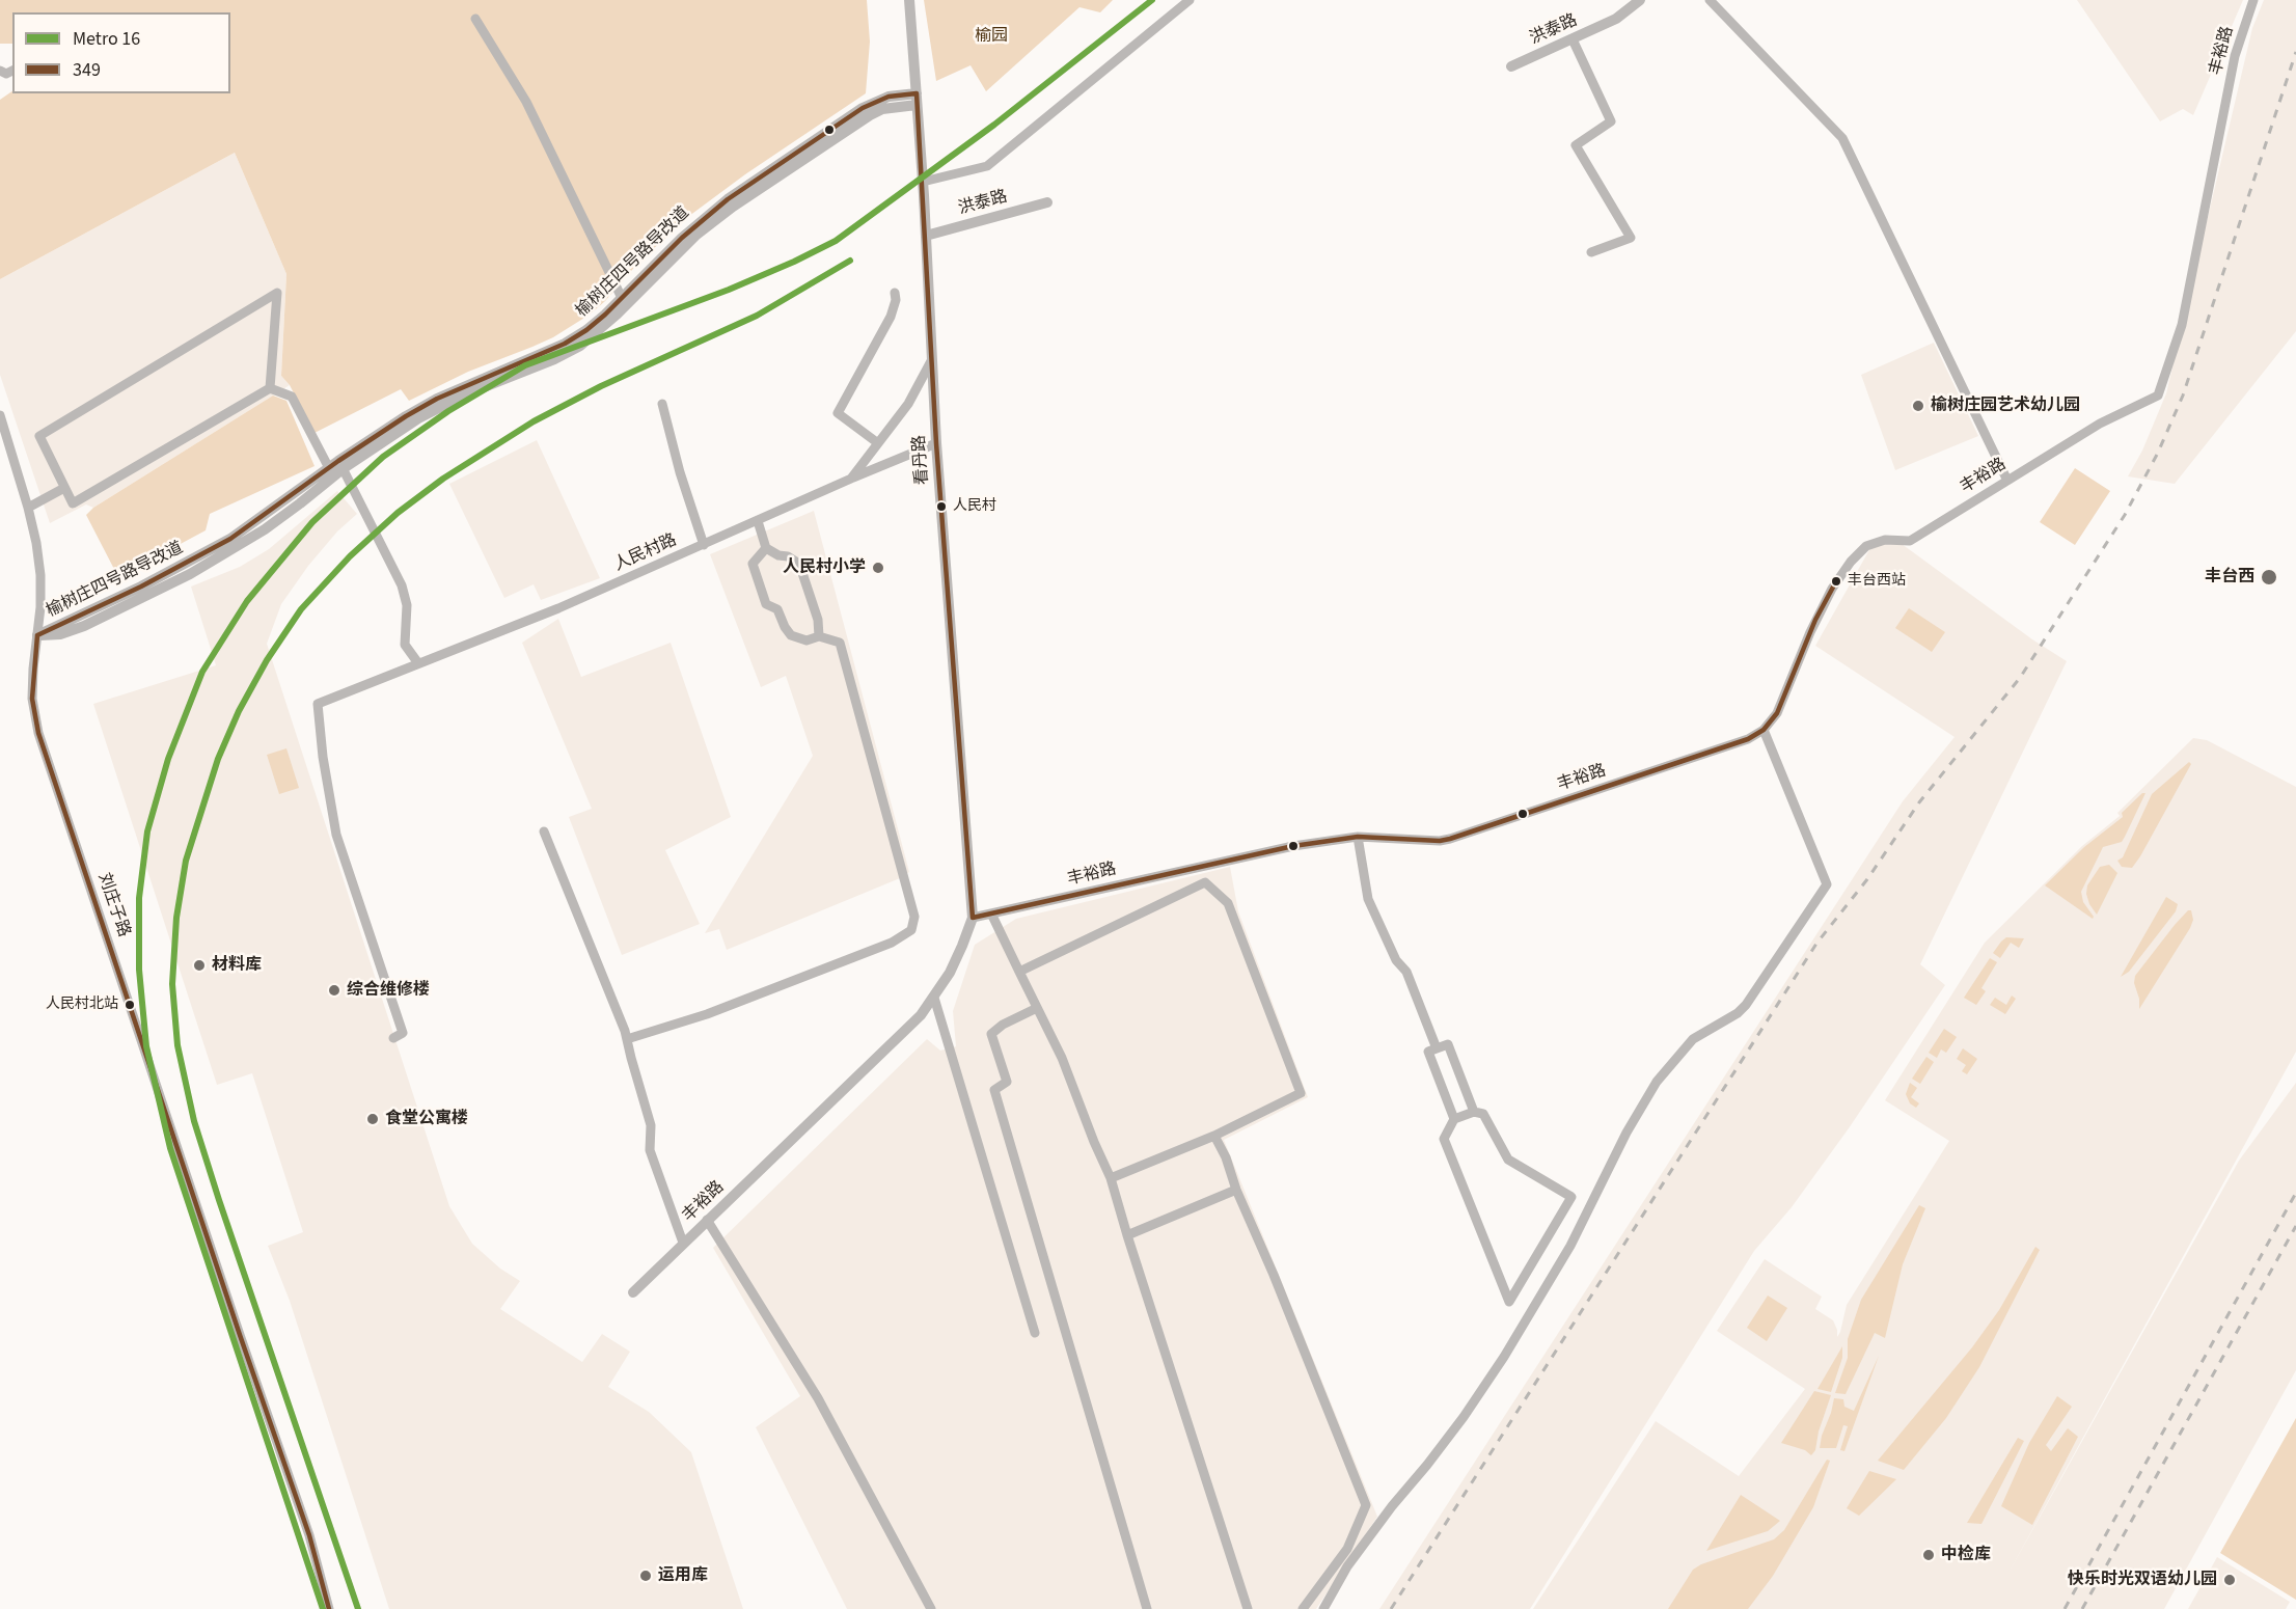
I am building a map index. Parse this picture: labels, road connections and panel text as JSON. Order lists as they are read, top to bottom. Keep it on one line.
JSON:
{"streets":{"street":["洪泰路","丰裕路","榆树庄四号路导改道","看丹路","人民村路","刘庄子路"]},"crossings":[["洪泰路","看丹路"],["丰裕路","看丹路"],["榆树庄四号路导改道","看丹路"],["榆树庄四号路导改道","刘庄子路"],["看丹路","人民村路"]],"parks":["榆园"],"places":["榆树庄园艺术幼儿园","人民村","人民村小学","丰台西","丰台西站","材料库","综合维修楼","人民村北站","食堂公寓楼","中检库","运用库","快乐时光双语幼儿园"],"lines":["metro line 16","transit line 349"],"legend":["Metro 16","349"]}
